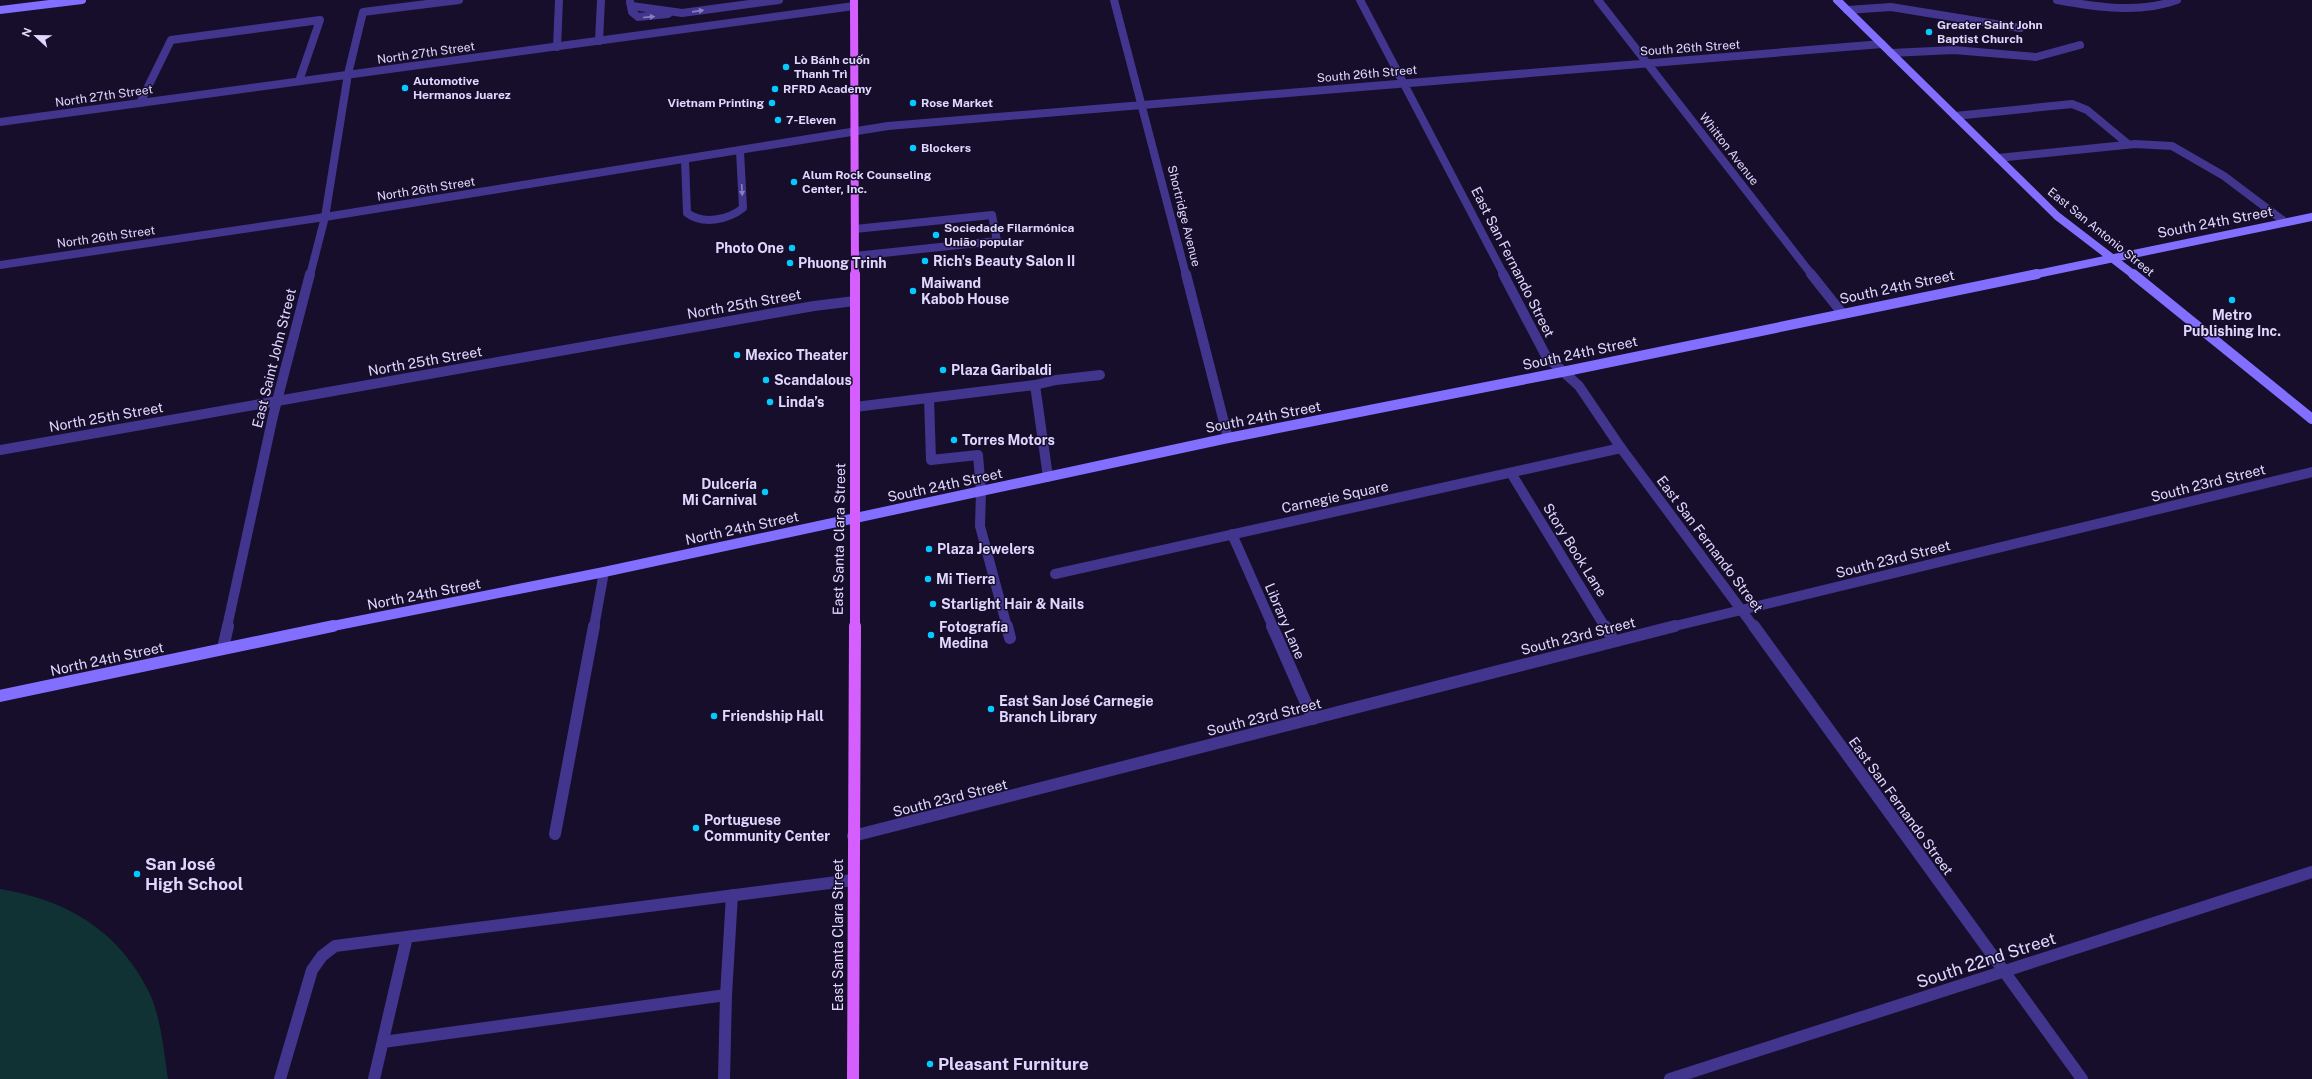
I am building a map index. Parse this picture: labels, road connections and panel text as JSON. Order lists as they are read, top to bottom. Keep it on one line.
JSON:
{"streets":{"main road":["South 24th Street","East San Antonio Street","North 24th Street","East Santa Clara Street"],"street":["South 26th Street","North 27th Street","Whitton Avenue","North 26th Street","Shortridge Avenue","East San Fernando Street","North 25th Street","East Saint John Street","South 23rd Street","Carnegie Square","Story Book Lane","Library Lane","South 22nd Street"]},"crossings":[["South 26th Street","Whitton Avenue"],["South 26th Street","North 26th Street"],["South 26th Street","Shortridge Avenue"],["South 26th Street","East San Antonio Street"],["South 26th Street","East San Fernando Street"],["South 26th Street","East Santa Clara Street"],["North 27th Street","East Saint John Street"],["North 27th Street","East Santa Clara Street"],["Whitton Avenue","South 24th Street"],["North 26th Street","East Saint John Street"],["North 26th Street","East Santa Clara Street"],["Shortridge Avenue","South 24th Street"],["South 24th Street","East San Antonio Street"],["South 24th Street","East San Fernando Street"],["South 24th Street","North 24th Street"],["South 24th Street","East Santa Clara Street"],["East San Fernando Street","South 23rd Street"],["East San Fernando Street","Carnegie Square"],["East San Fernando Street","South 22nd Street"],["North 25th Street","East Saint John Street"],["North 25th Street","East Santa Clara Street"],["East Saint John Street","North 24th Street"],["South 23rd Street","East Santa Clara Street"],["South 23rd Street","Story Book Lane"],["South 23rd Street","Library Lane"],["Carnegie Square","Story Book Lane"],["Carnegie Square","Library Lane"],["North 24th Street","East Santa Clara Street"]],"places":["Greater Saint John Baptist Church","Lò Bánh cuốn Thanh Trì","Automotive Hermanos Juarez","RFRD Academy","Vietnam Printing","Rose Market","7-Eleven","Blockers","Alum Rock Counseling Center, Inc.","Sociedade Filarmónica União popular","Photo One","Rich's Beauty Salon II","Phuong Trinh","Maiwand Kabob House","Metro Publishing Inc.","Mexico Theater","Plaza Garibaldi","Scandalous","Linda’s","Torres Motors","Dulcería Mi Carnival","Plaza Jewelers","Mi Tierra","Starlight Hair & Nails","Fotografía Medina","East San José Carnegie Branch Library","Friendship Hall","Portuguese Community Center","San José High School","Pleasant Furniture"],"north":"left"}
